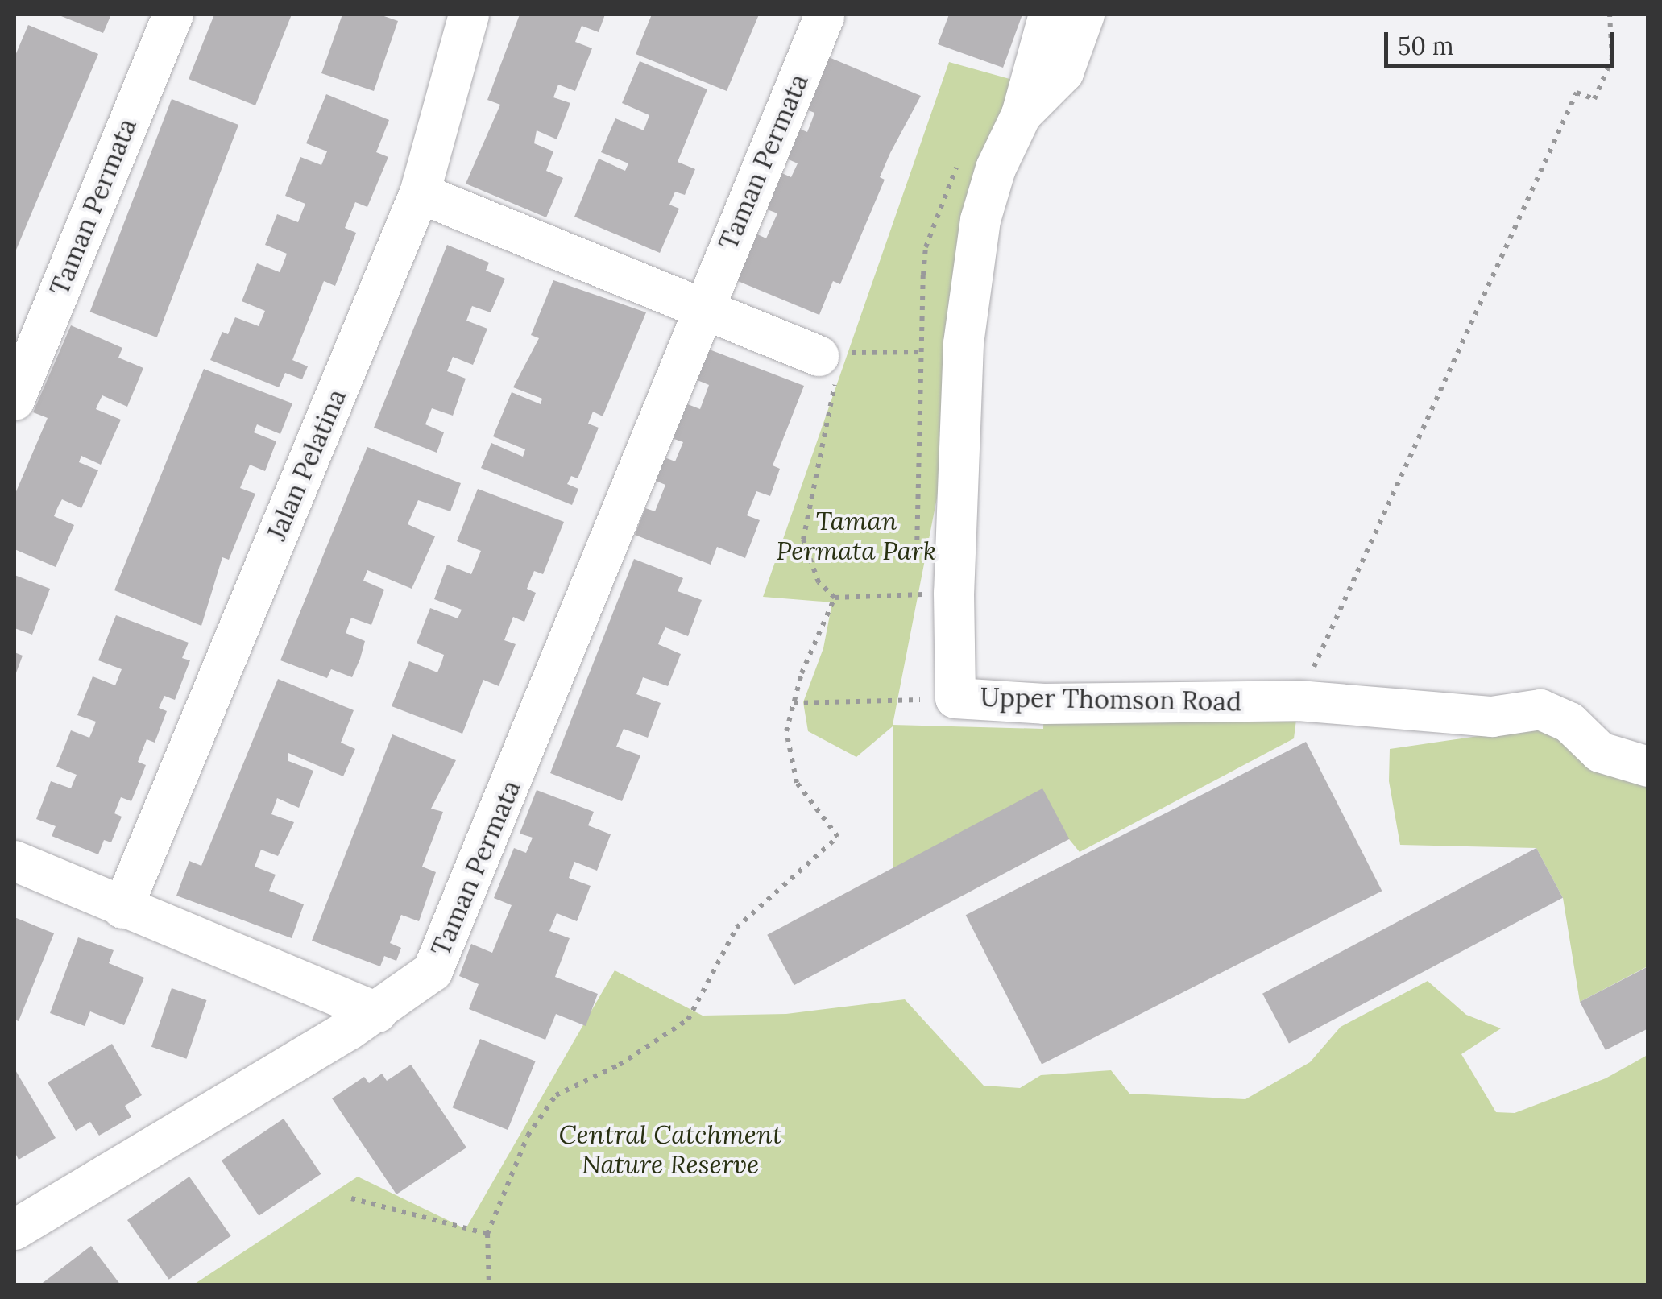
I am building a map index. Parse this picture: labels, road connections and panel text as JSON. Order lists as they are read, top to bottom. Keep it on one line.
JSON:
{"streets":{"street":["Taman Permata","Jalan Pelatina","Upper Thomson Road"]},"parks":["Taman Permata Park","Central Catchment Nature Reserve"],"scale_bar":"50 m"}
